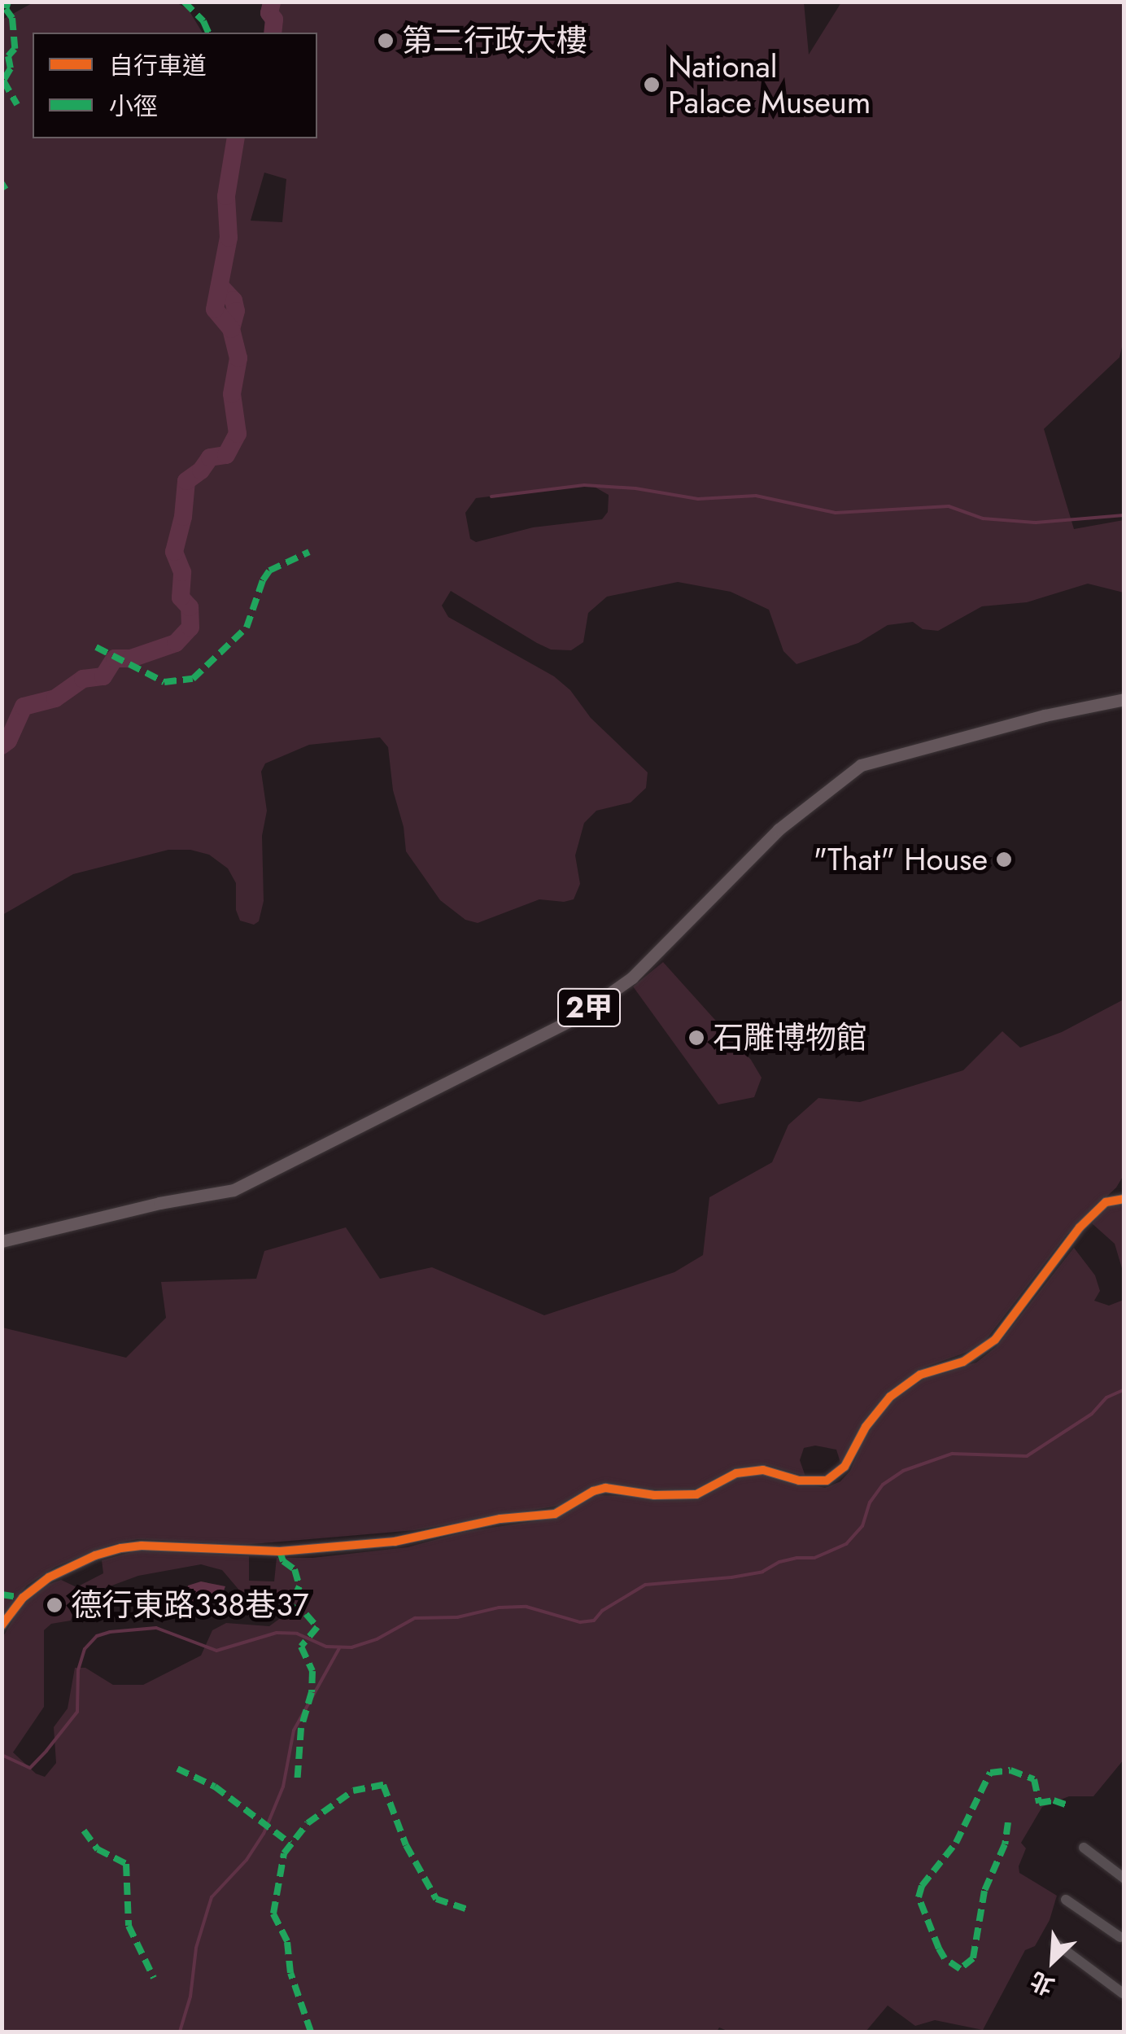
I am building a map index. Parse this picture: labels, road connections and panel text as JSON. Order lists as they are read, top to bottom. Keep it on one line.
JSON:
{"streets":{"main road":["2甲"]},"places":["第二行政大樓","National Palace Museum","\"That\" House","石雕博物館","德行東路338巷37"],"legend":["自行車道","小徑"],"north":"bottom left"}
